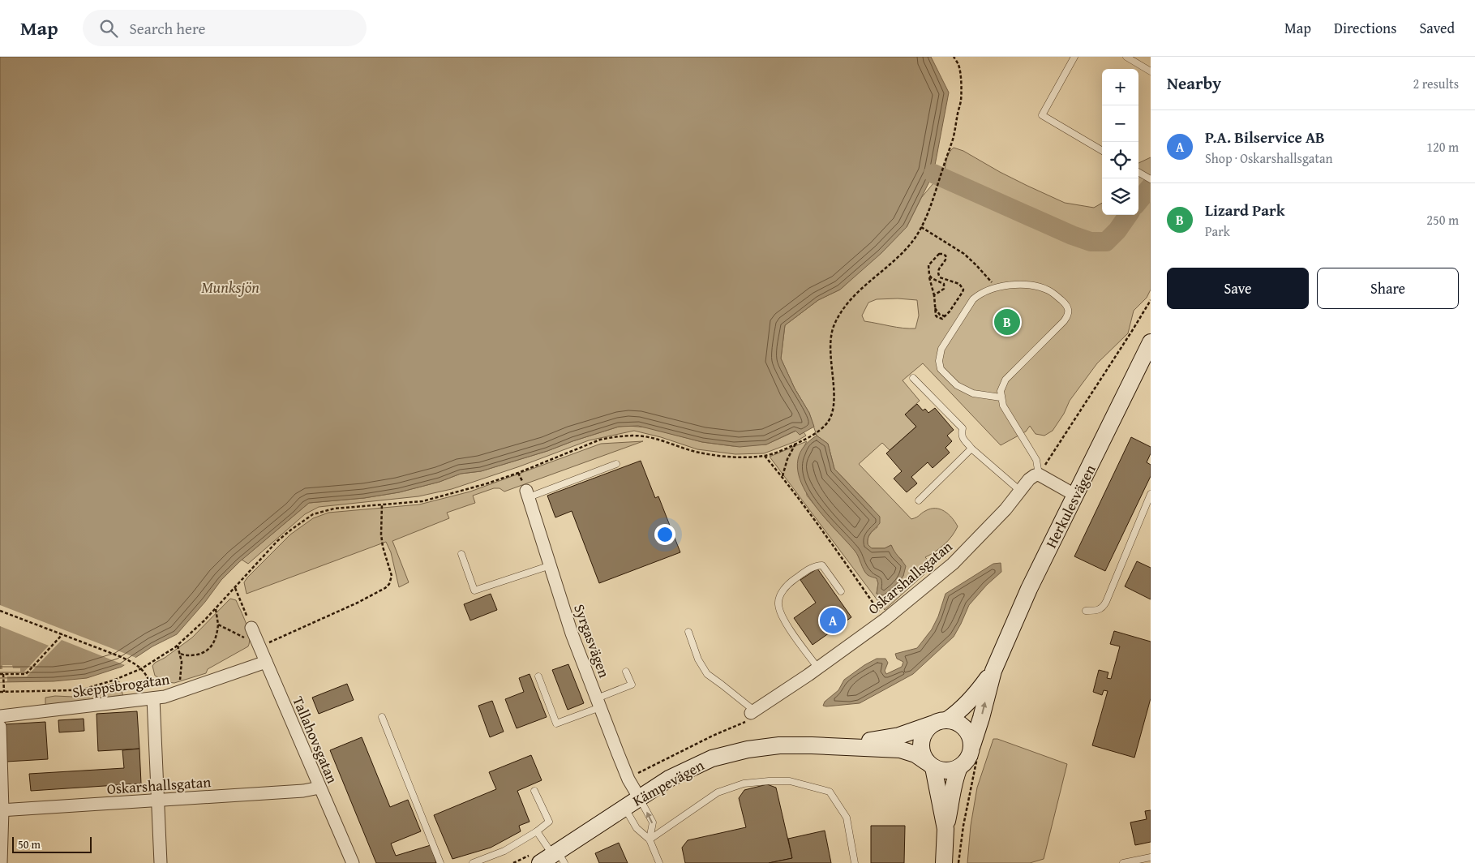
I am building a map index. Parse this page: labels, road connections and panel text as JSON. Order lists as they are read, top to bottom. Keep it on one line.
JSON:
{"streets":{"main road":["Herkulesvägen","Kämpevägen"],"street":["Oskarshallsgatan","Syrgasvägen","Skeppsbrogatan","Tallahovsgatan"]},"crossings":[["Herkulesvägen","Kämpevägen"],["Oskarshallsgatan","Tallahovsgatan"],["Syrgasvägen","Kämpevägen"],["Skeppsbrogatan","Tallahovsgatan"]],"water":["Munksjön"],"scale_bar":"50 m","page":{"header":"Map","search":"Search here","nav":["Map","Directions","Saved"],"heading":["Nearby","2 results"],"map_buttons":["+","−"],"list":[{"mark":"A","name":"P.A. Bilservice AB","note":"Shop · Oskarshallsgatan","value":"120 m"},{"mark":"B","name":"Lizard Park","note":"Park","value":"250 m"}],"buttons":["Save","Share"],"pins":["B","A"],"scale":"50 m"}}
